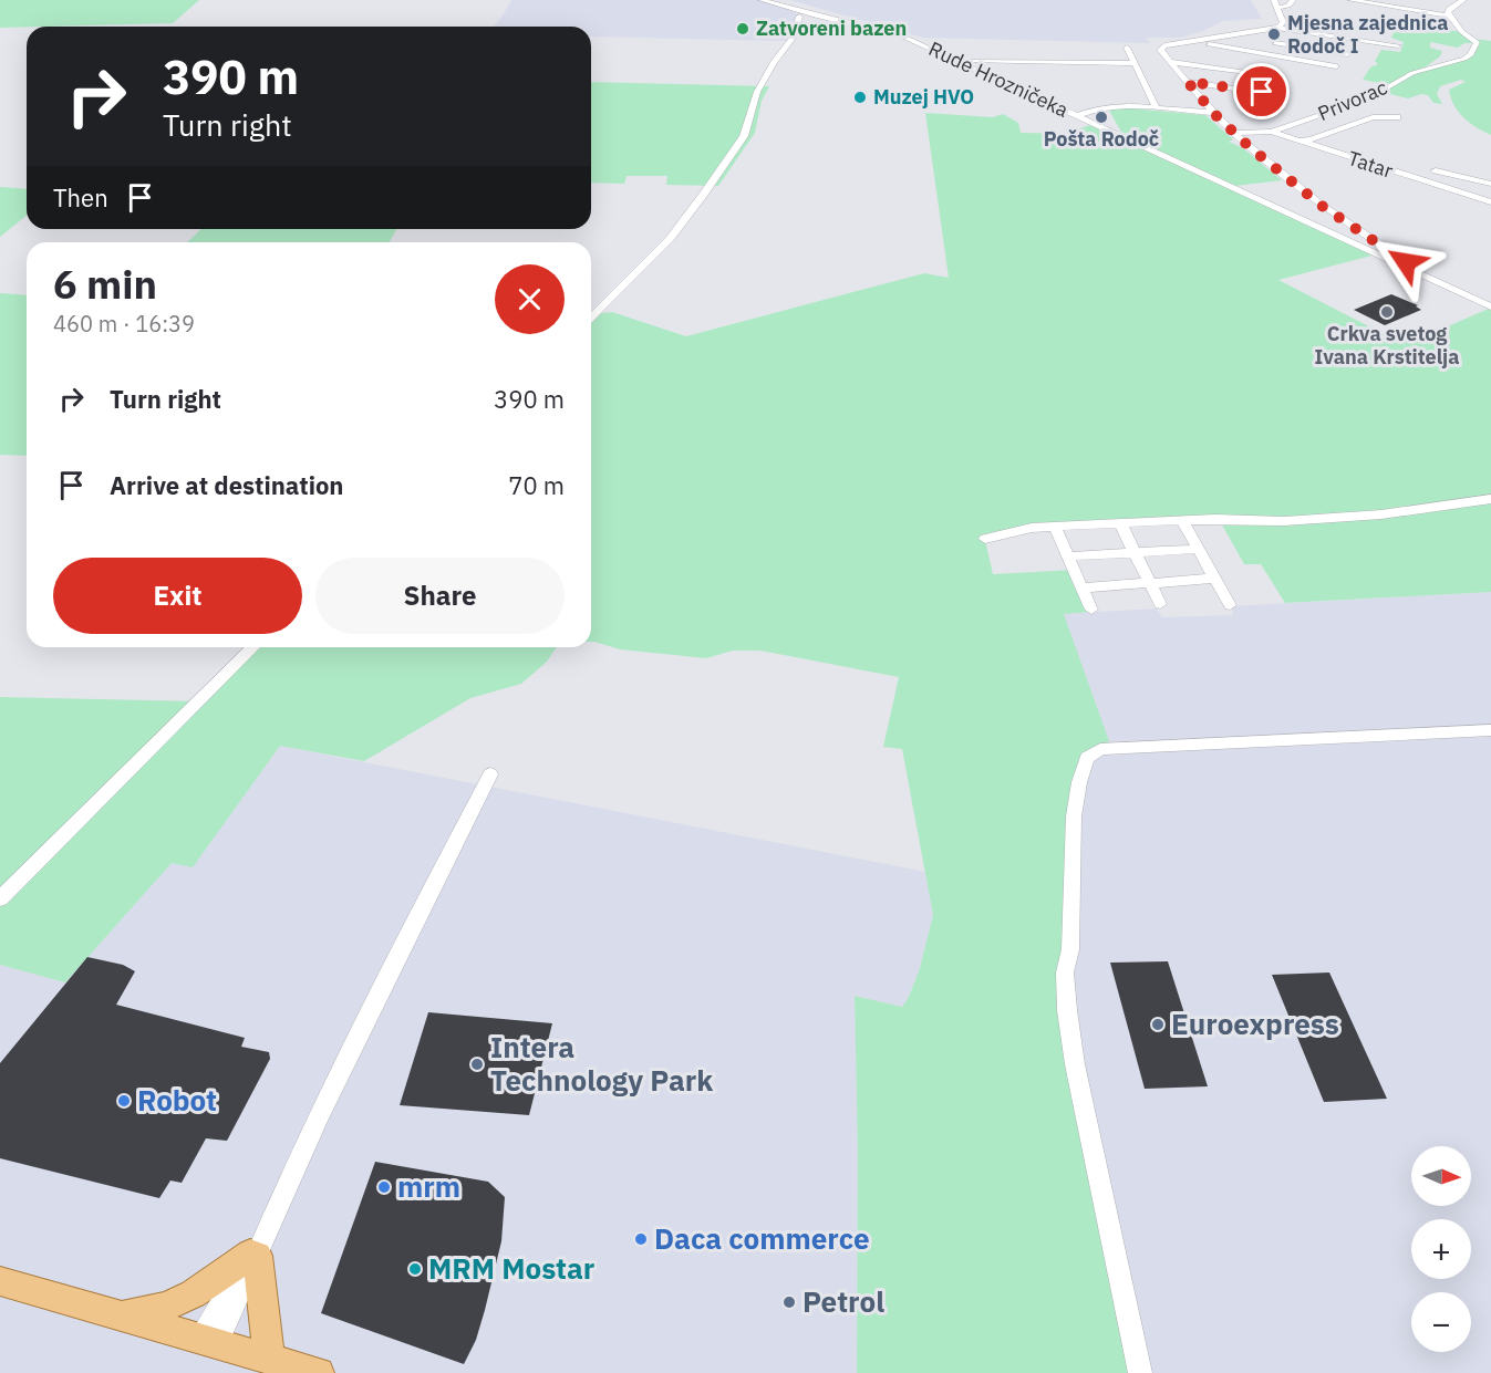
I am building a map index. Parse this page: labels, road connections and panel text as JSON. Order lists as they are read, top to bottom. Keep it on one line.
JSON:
{"streets":{"street":["Rude Hrozničeka","Privorac","Tatar"]},"crossings":[["Privorac","Tatar"]],"places":["Zatvoreni bazen","Mjesna zajednica Rodoč I","Muzej HVO","Pošta Rodoč","Crkva svetog Ivana Krstitelja","Euroexpress","Intera Technology Park","Robot","mrm","Daca commerce","MRM Mostar","Petrol"],"north":"right","page":{"turn":["390 m","Turn right"],"then":"Then","heading":["6 min","460 m · 16:39"],"list":[{"name":"Turn right","value":"390 m"},{"name":"Arrive at destination","value":"70 m"}],"buttons":["Exit","Share"],"map_buttons":["+","−"]}}
